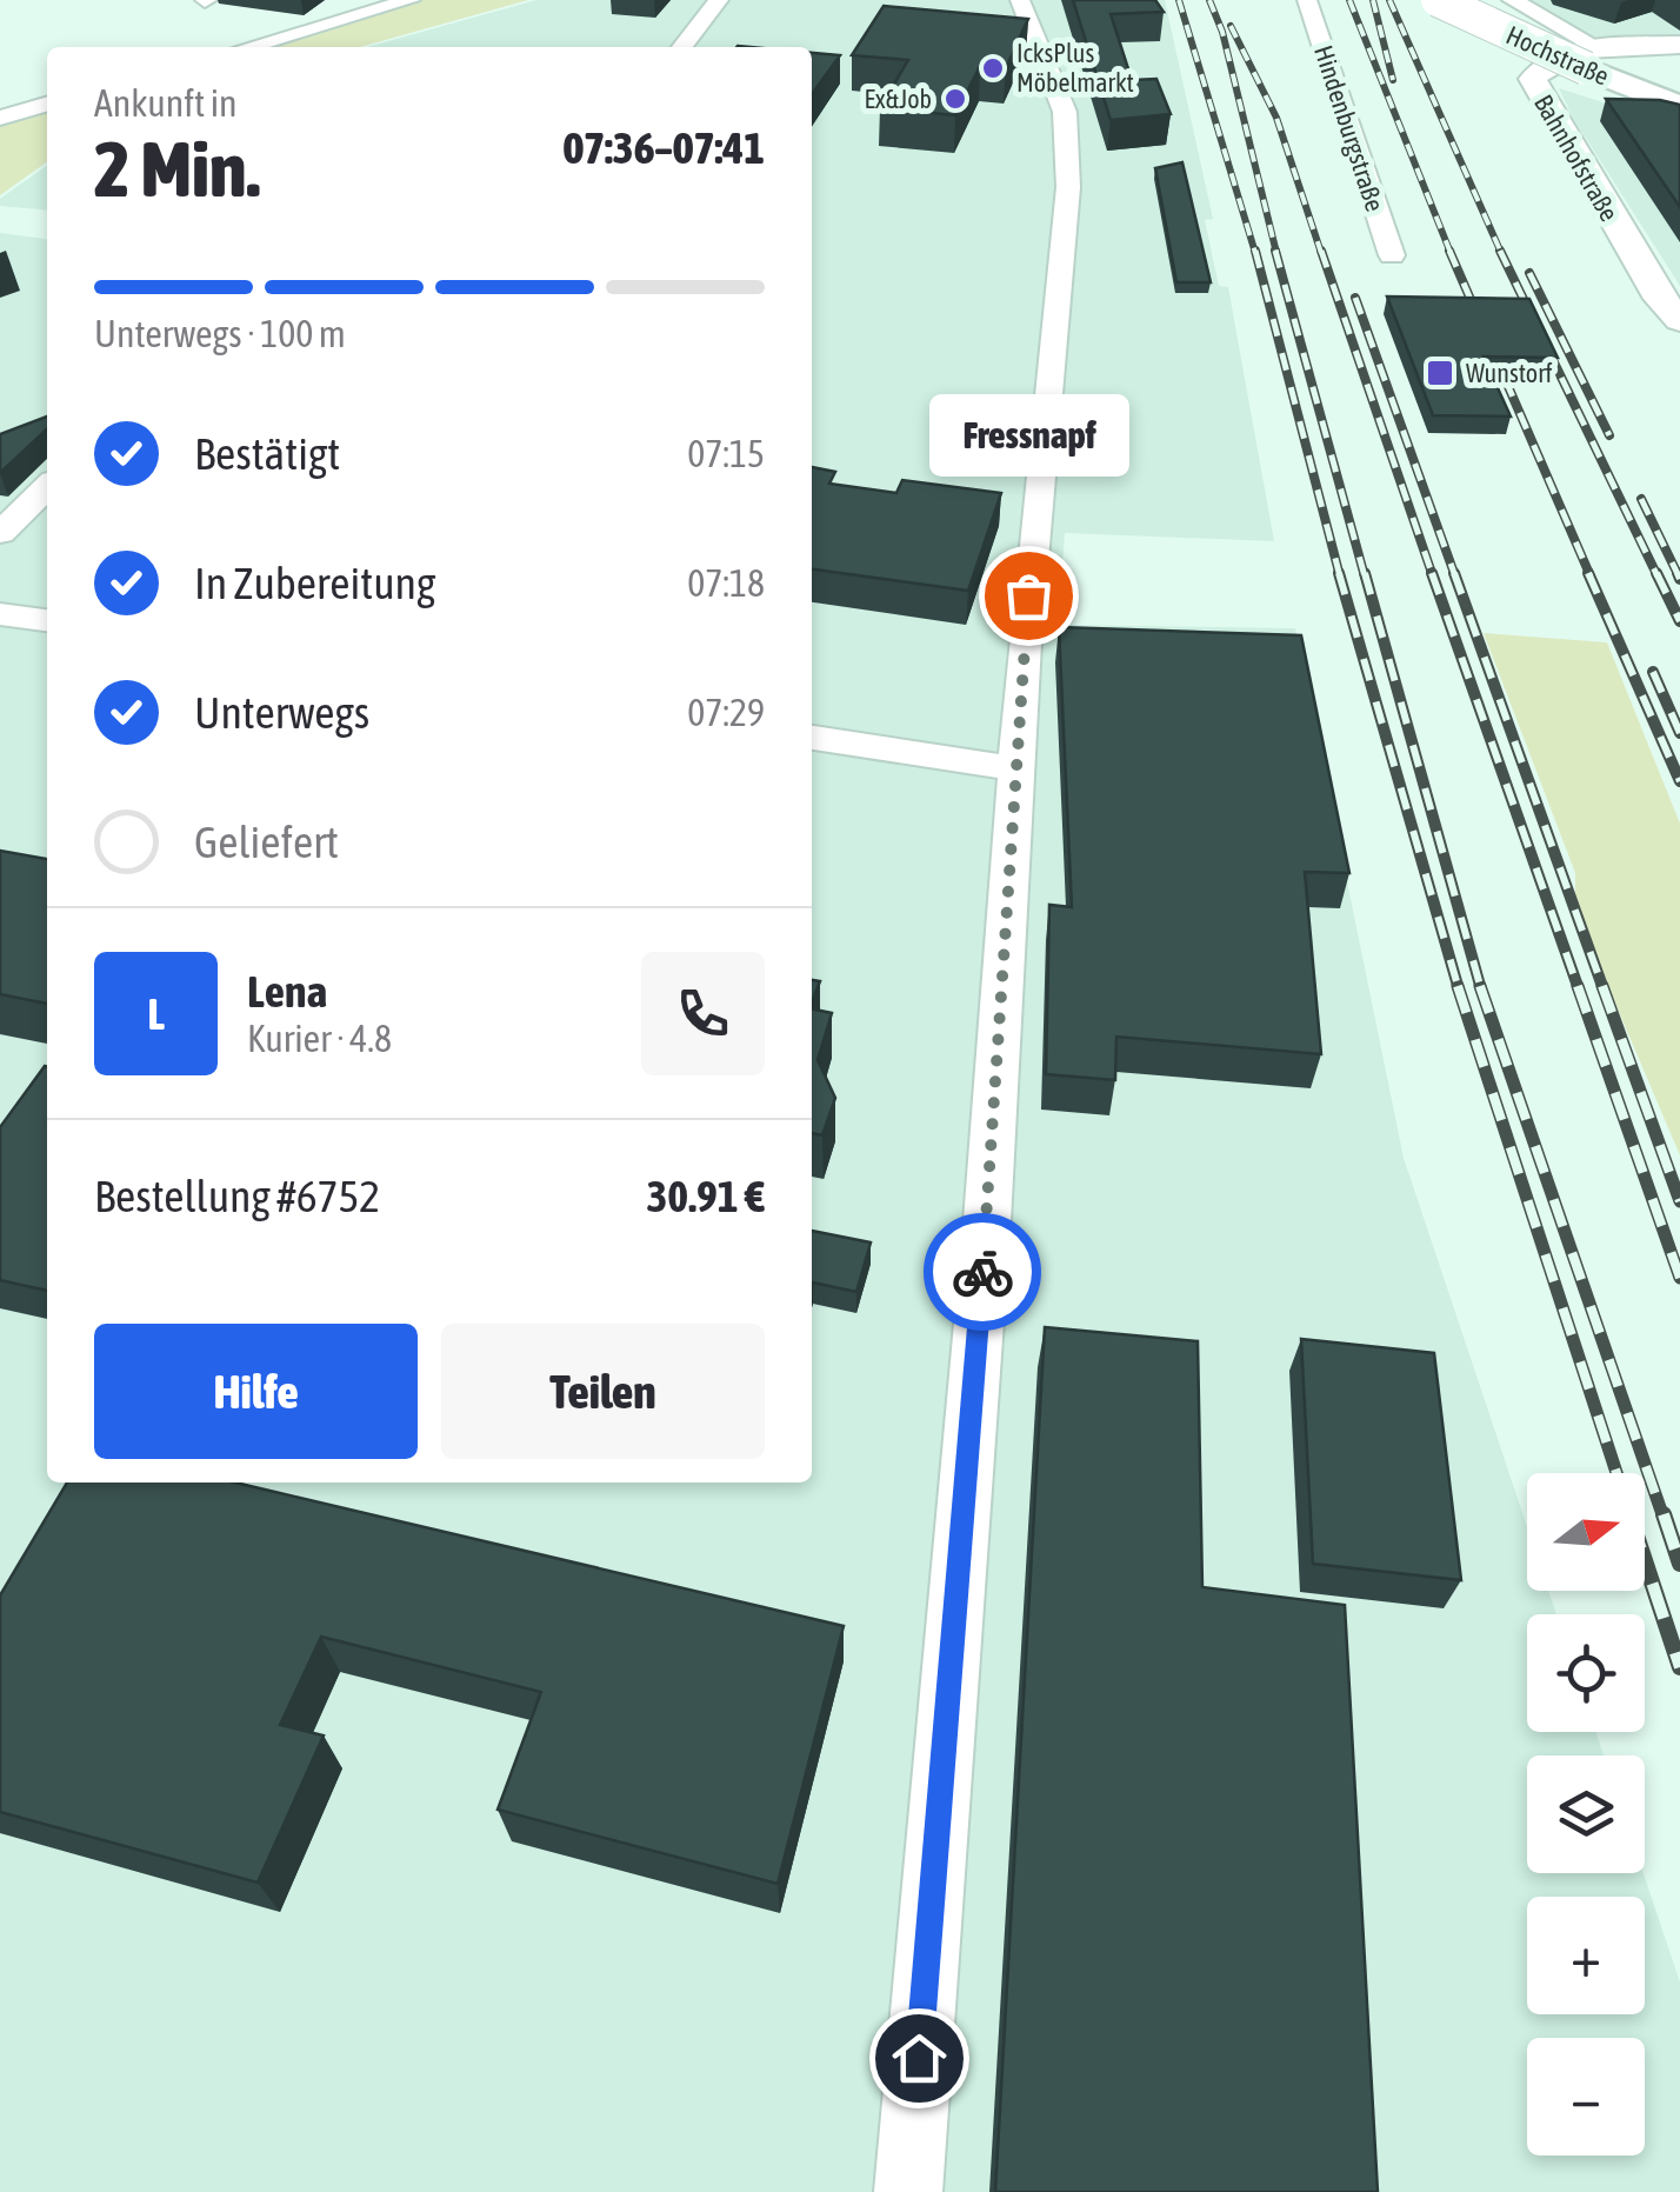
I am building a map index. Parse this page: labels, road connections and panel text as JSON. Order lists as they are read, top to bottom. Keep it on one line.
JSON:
{"streets":{"main road":["Hochstraße"],"street":["Hindenburgstraße","Bahnhofstraße"]},"crossings":[["Hochstraße","Bahnhofstraße"]],"places":{"other":["IcksPlus Möbelmarkt","Ex&Job","Fressnapf"],"transit":["Wunstorf"]},"north":"right","page":{"heading":["2 Min.","Ankunft in","07:36–07:41"],"panel":["Lena","Kurier · 4.8","Bestellung #6752","30.91 €"],"bar":"Unterwegs · 100 m","list":[["Bestätigt","07:15"],["In Zubereitung","07:18"],["Unterwegs","07:29"],"Geliefert"],"bubble":"Fressnapf","round":"L","buttons":["Hilfe","Teilen"],"map_buttons":["+","−"]}}
